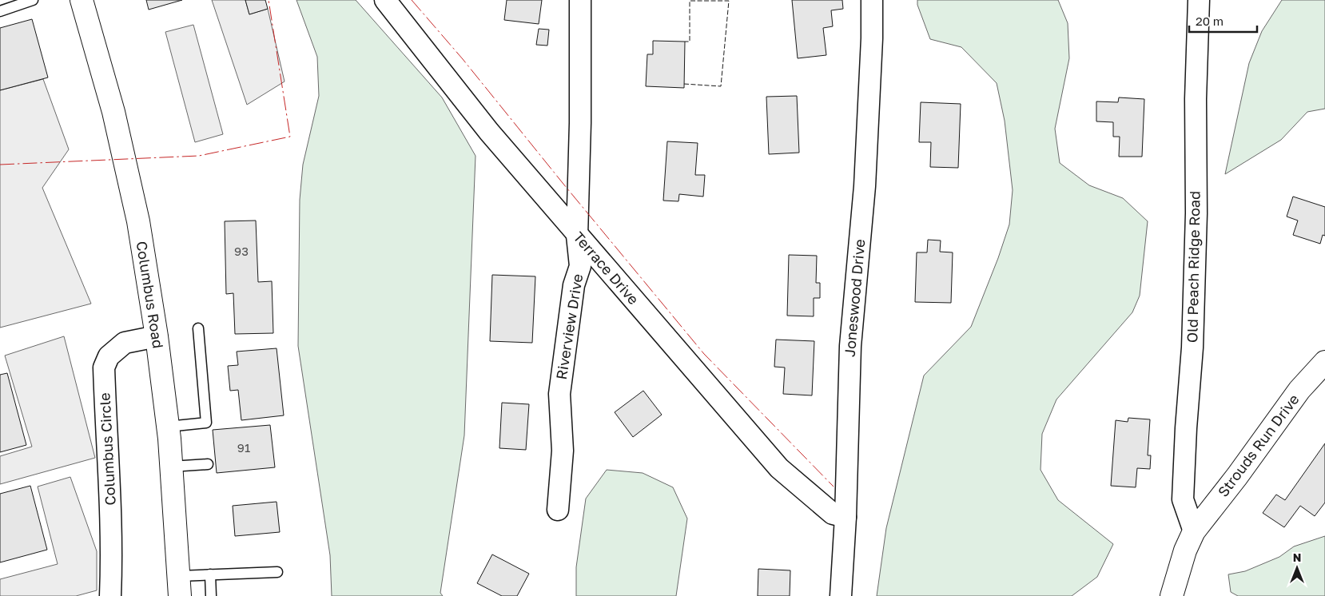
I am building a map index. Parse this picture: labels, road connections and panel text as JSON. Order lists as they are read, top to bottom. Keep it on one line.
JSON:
{"streets":{"main road":["Columbus Road","Strouds Run Drive"],"street":["Old Peach Ridge Road","Terrace Drive","Joneswood Drive","Riverview Drive","Columbus Circle"]},"crossings":[["Old Peach Ridge Road","Strouds Run Drive"],["Terrace Drive","Joneswood Drive"],["Terrace Drive","Riverview Drive"],["Columbus Road","Columbus Circle"]],"house_numbers":["93","91"],"scale_bar":"20 m","north":"top"}
